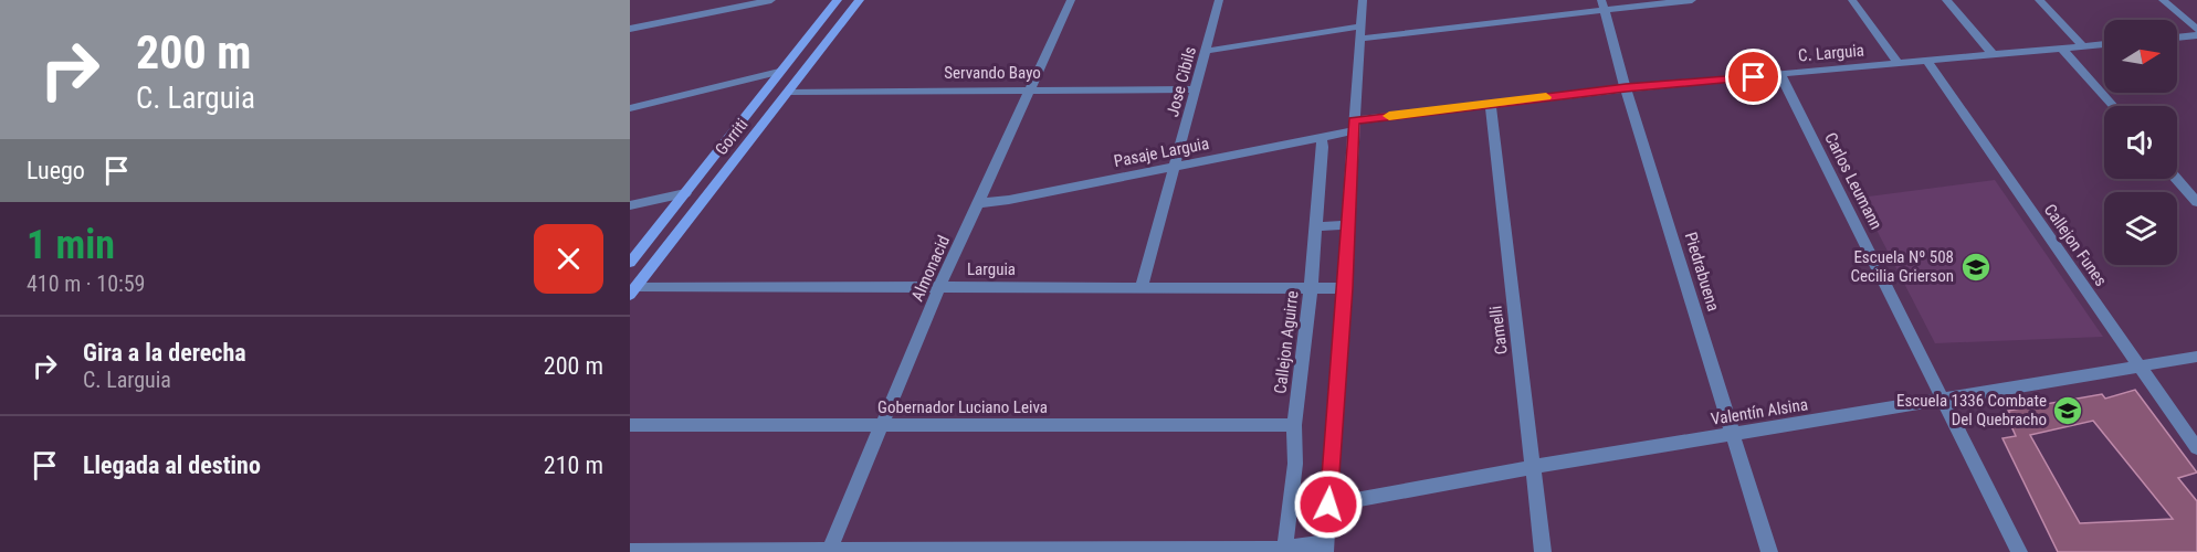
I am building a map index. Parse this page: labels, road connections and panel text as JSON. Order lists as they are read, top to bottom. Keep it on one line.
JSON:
{"streets":{"main road":["Gorriti"],"street":["C. Larguia","Servando Bayo","Jose Cibils","Pasaje Larguia","Carlos Leumann","Callejon Funes","Almonacid","Larguia","Piedrabuena","Camelli","Callejon Aguirre","Gobernador Luciano Leiva","Valentín Alsina"]},"crossings":[["C. Larguia","Pasaje Larguia"],["C. Larguia","Carlos Leumann"],["C. Larguia","Callejon Funes"],["C. Larguia","Piedrabuena"],["C. Larguia","Camelli"],["Servando Bayo","Jose Cibils"],["Servando Bayo","Gorriti"],["Servando Bayo","Almonacid"],["Jose Cibils","Pasaje Larguia"],["Jose Cibils","Larguia"],["Gorriti","Larguia"],["Pasaje Larguia","Almonacid"],["Pasaje Larguia","Callejon Aguirre"],["Carlos Leumann","Valentín Alsina"],["Callejon Funes","Valentín Alsina"],["Almonacid","Larguia"],["Almonacid","Gobernador Luciano Leiva"],["Larguia","Callejon Aguirre"],["Piedrabuena","Valentín Alsina"],["Camelli","Valentín Alsina"],["Callejon Aguirre","Gobernador Luciano Leiva"]],"places":{"school or university":["Escuela Nº 508 Cecilia Grierson","Escuela 1336 Combate Del Quebracho"]},"north":"right","page":{"turn":["200 m","C. Larguia"],"then":"Luego","heading":["1 min","410 m · 10:59"],"list":[{"name":"Gira a la derecha","note":"C. Larguia","value":"200 m"},{"name":"Llegada al destino","value":"210 m"}]}}
